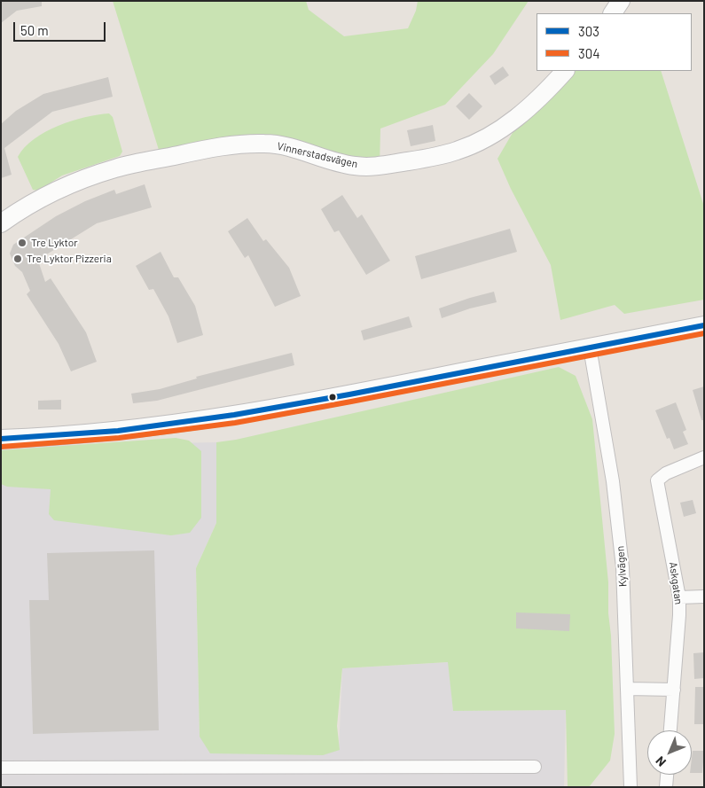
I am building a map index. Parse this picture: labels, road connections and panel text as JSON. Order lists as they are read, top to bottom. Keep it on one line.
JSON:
{"streets":{"main road":["Vinnerstadsvägen"],"street":["Kylvägen","Askgatan"]},"places":["Tre Lyktor","Tre Lyktor Pizzeria"],"lines":["transit line 303","transit line 304"],"legend":["303","304"],"scale_bar":"50 m","north":"bottom left"}
